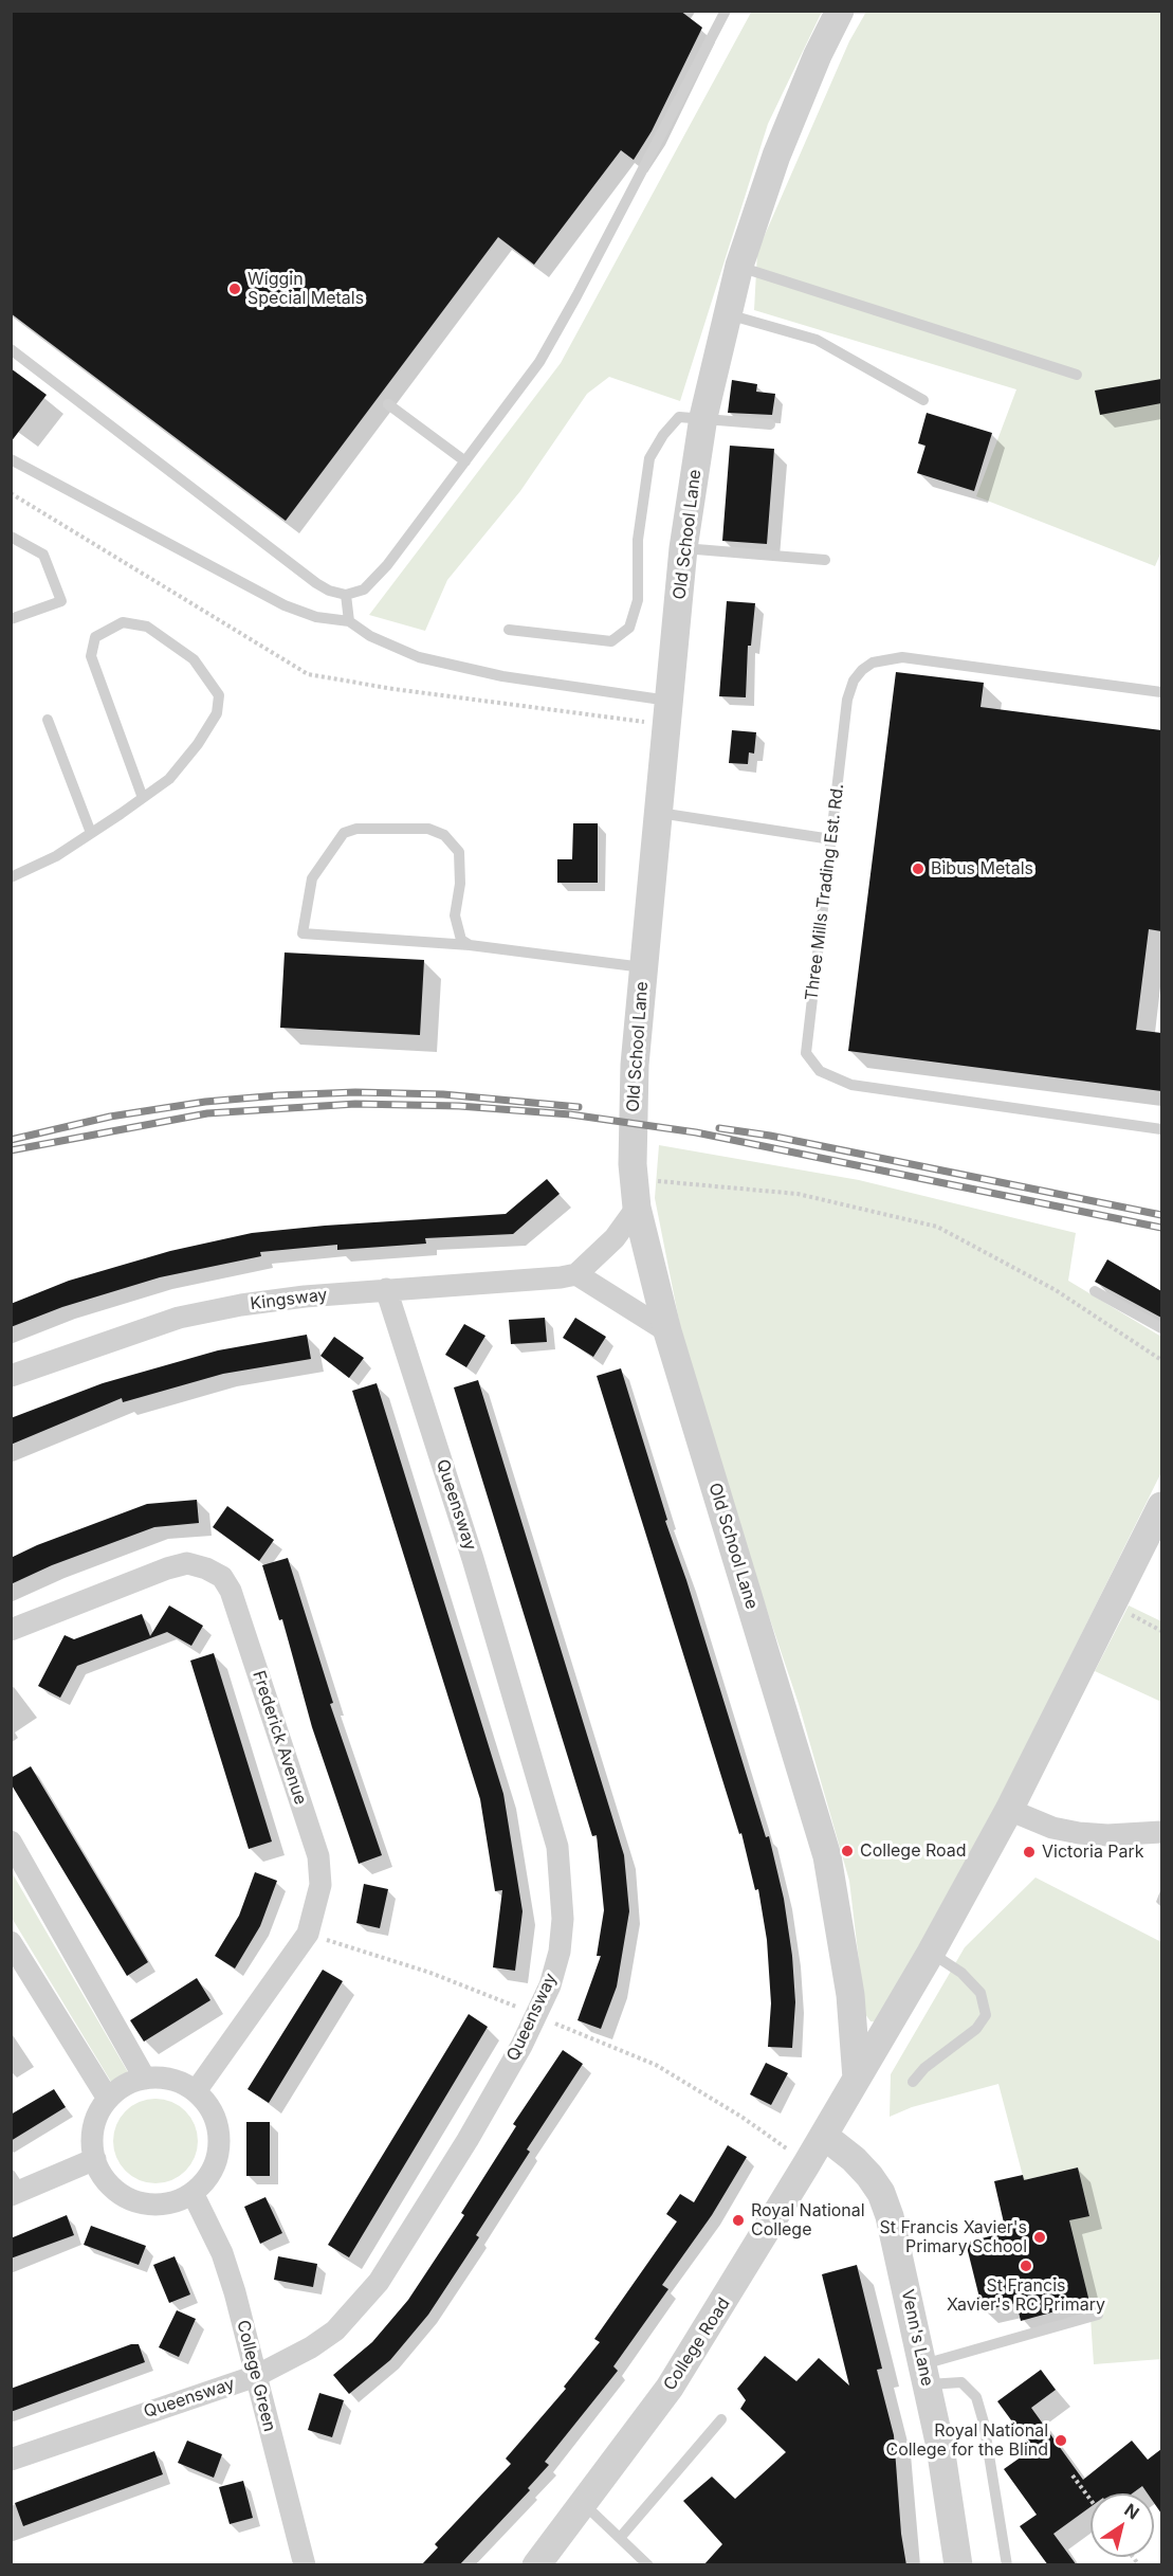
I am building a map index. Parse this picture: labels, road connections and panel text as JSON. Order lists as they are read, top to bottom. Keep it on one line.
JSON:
{"streets":{"street":["Old School Lane","Kingsway","Queensway","Frederick Avenue","Venn's Lane","College Road","College Green"],"lane":["Three Mills Trading Est. Rd."]},"crossings":[["Old School Lane","College Road"],["Kingsway","Queensway"],["Queensway","College Green"],["Frederick Avenue","College Green"],["Venn's Lane","College Road"]],"places":["Wiggin Special Metals","Bibus Metals","College Road","Victoria Park","Royal National College","St Francis Xavier's Primary School","St Francis Xavier's RC Primary","Royal National College for the Blind"],"north":"top right"}
